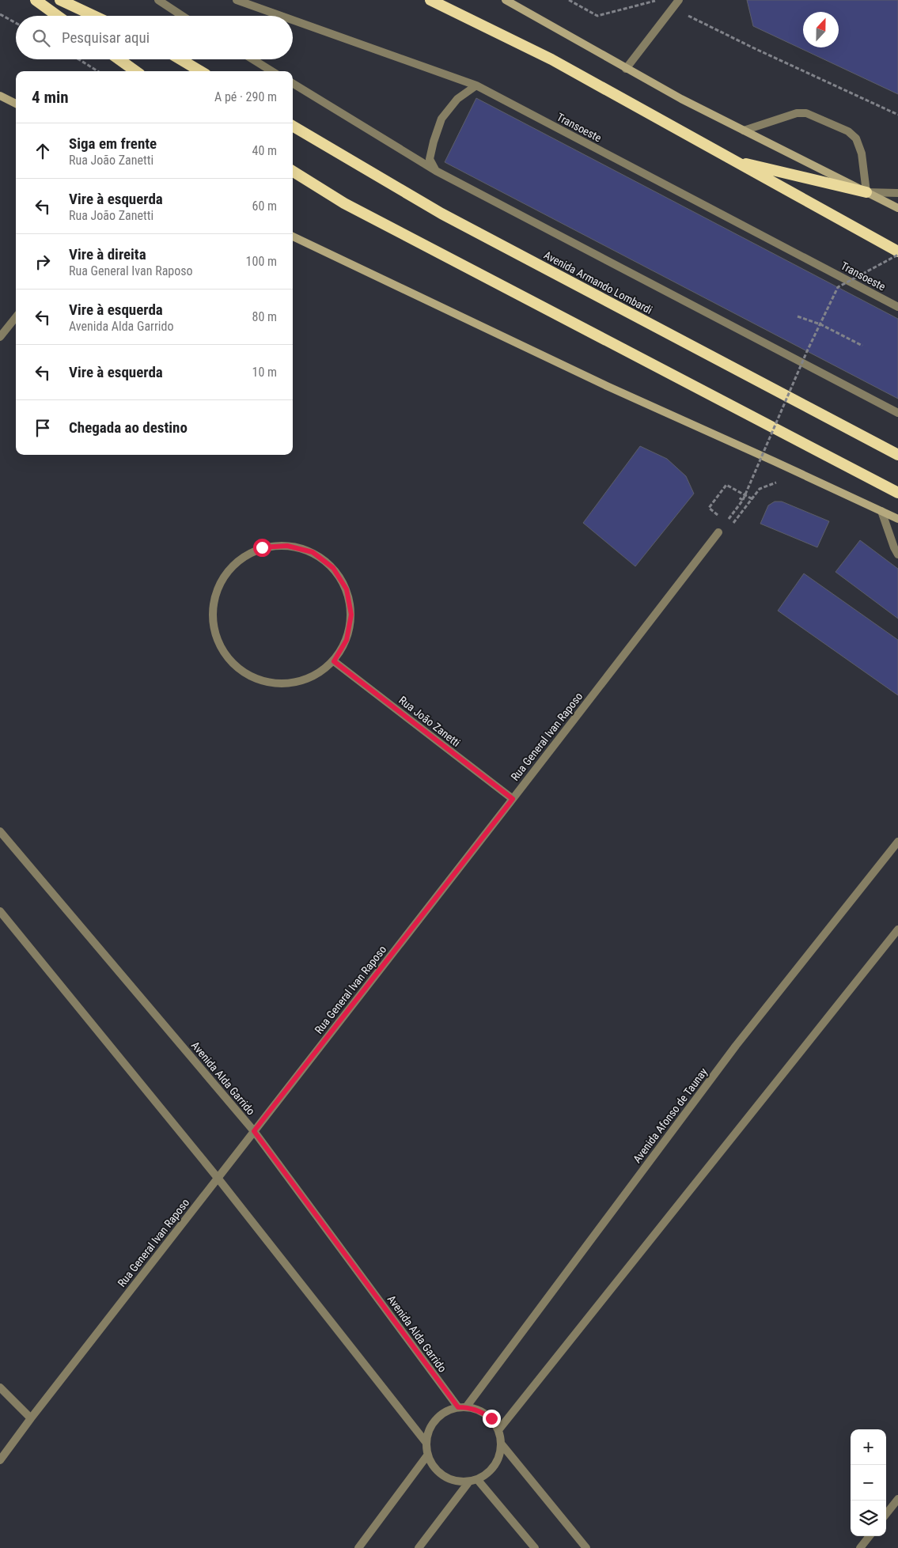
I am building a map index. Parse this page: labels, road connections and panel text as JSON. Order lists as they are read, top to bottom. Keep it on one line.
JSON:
{"streets":{"highway":["Avenida Armando Lombardi"],"street":["Transoeste","Rua João Zanetti","Rua General Ivan Raposo","Avenida Alda Garrido","Avenida Afonso de Taunay"]},"crossings":[["Rua João Zanetti","Rua General Ivan Raposo"],["Rua General Ivan Raposo","Avenida Alda Garrido"],["Avenida Alda Garrido","Avenida Afonso de Taunay"]],"north":"top","page":{"search":"Pesquisar aqui","heading":["4 min","A pé · 290 m"],"list":[["Siga em frente","Rua João Zanetti","40 m"],["Vire à esquerda","Rua João Zanetti","60 m"],["Vire à direita","Rua General Ivan Raposo","100 m"],["Vire à esquerda","Avenida Alda Garrido","80 m"],["Vire à esquerda","10 m"],"Chegada ao destino"],"map_buttons":["+","−"]}}
